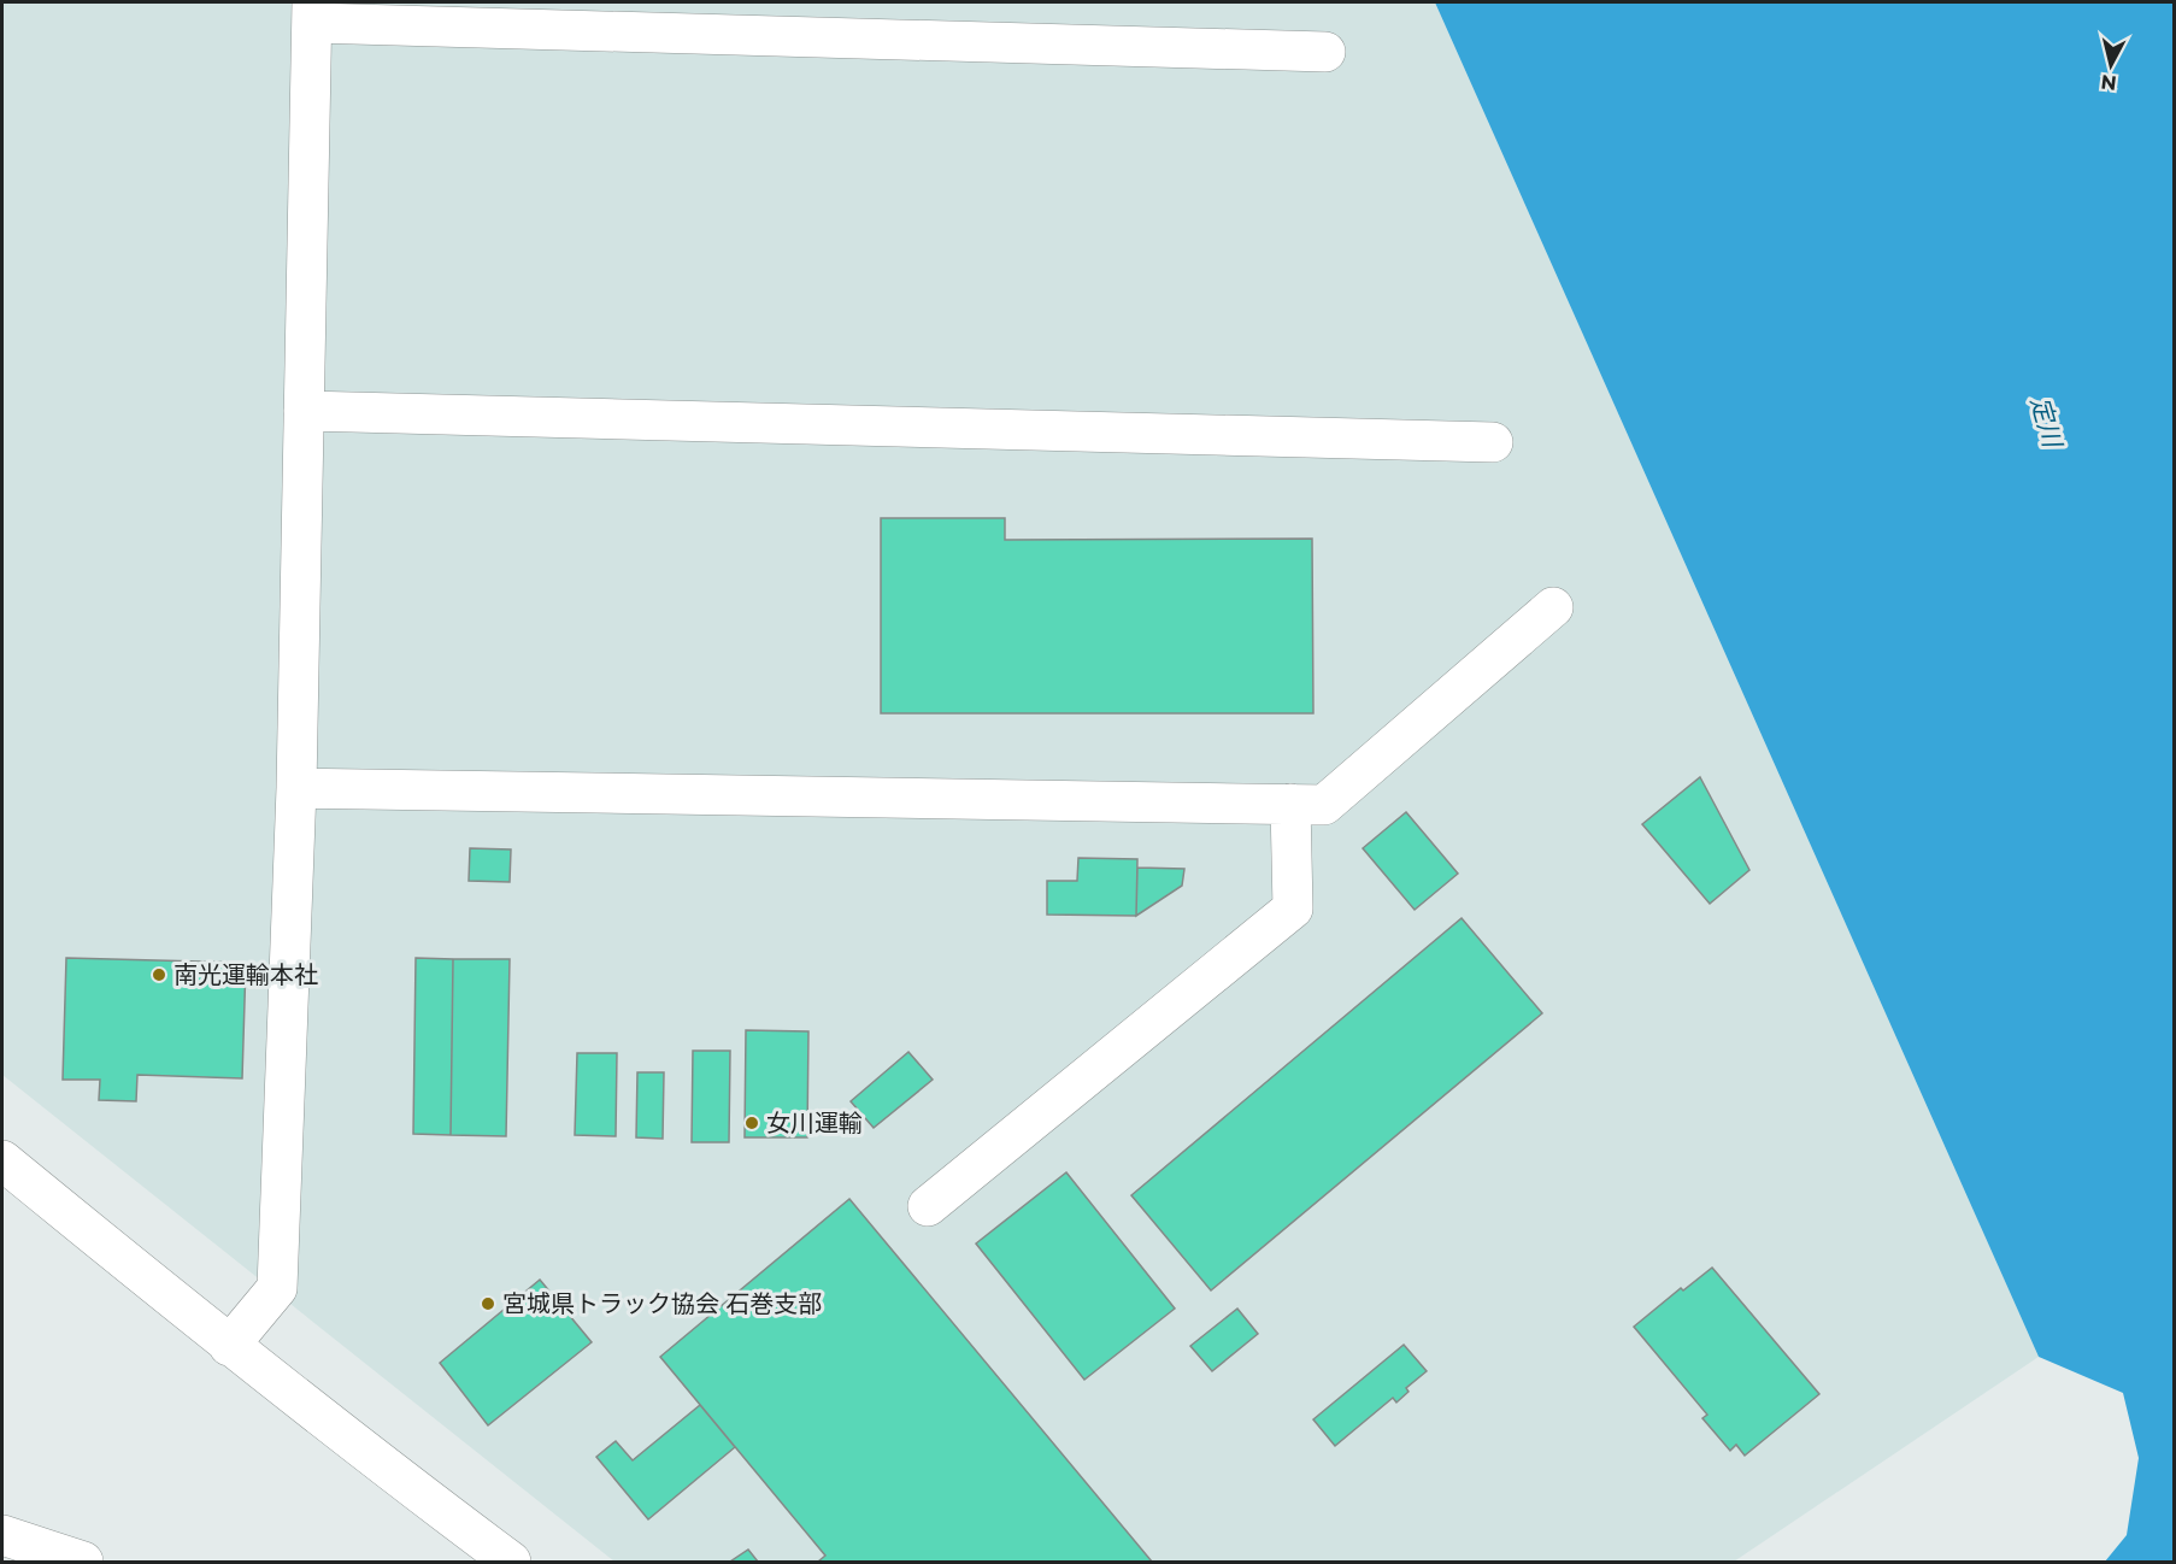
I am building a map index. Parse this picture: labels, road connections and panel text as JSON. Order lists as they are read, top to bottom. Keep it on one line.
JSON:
{"water":["定川"],"places":["南光運輸本社","女川運輸","宮城県トラック協会 石巻支部"],"north":"bottom"}
